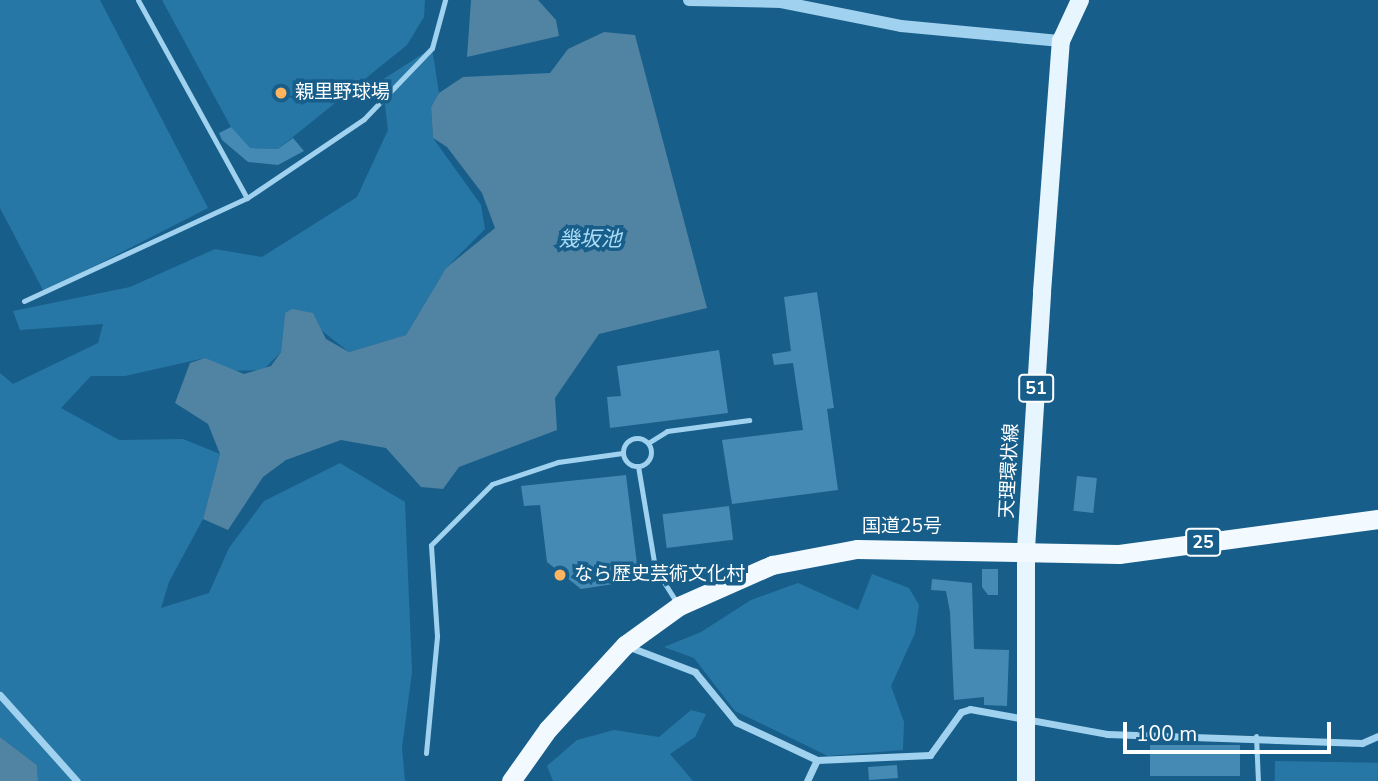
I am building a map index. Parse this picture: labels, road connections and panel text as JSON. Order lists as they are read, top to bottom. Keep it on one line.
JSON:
{"streets":{"highway":["国道25号","25"],"main road":["51","天理環状線"]},"crossings":[["天理環状線","国道25号"]],"water":["幾坂池"],"places":["親里野球場","なら歴史芸術文化村"],"scale_bar":"100 m"}
